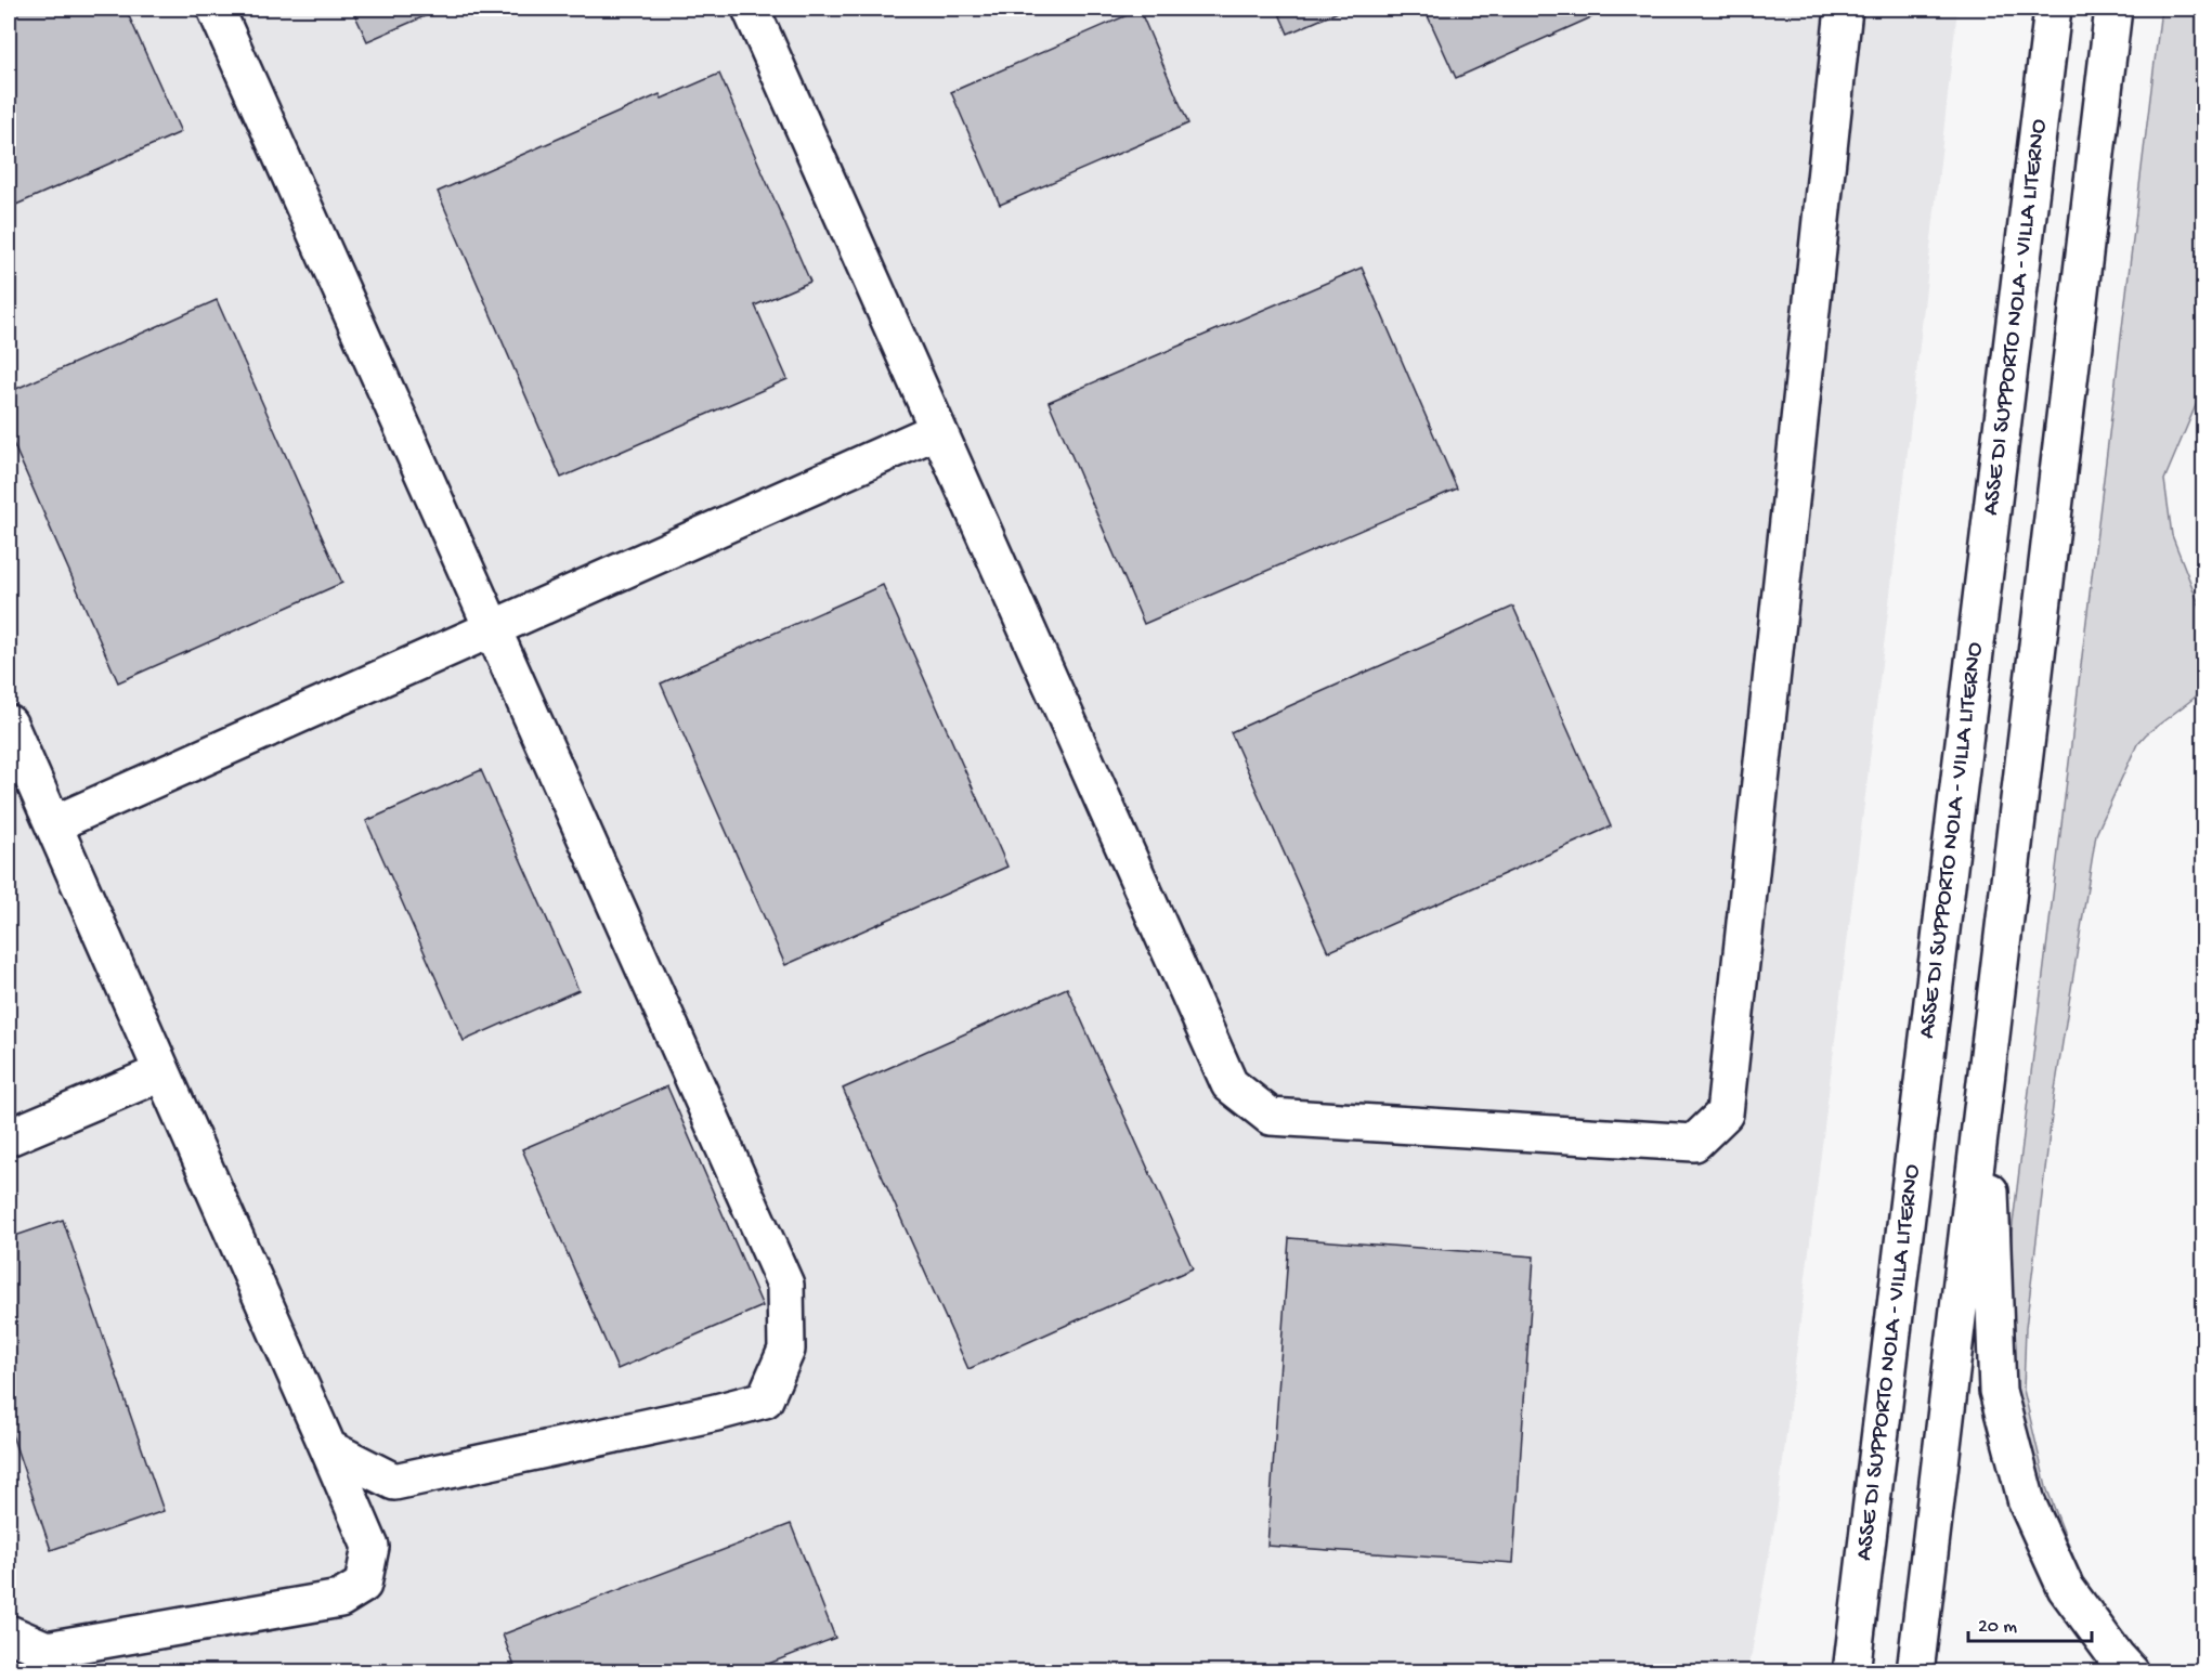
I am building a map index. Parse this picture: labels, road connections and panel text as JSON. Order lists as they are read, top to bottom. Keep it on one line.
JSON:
{"streets":{"main road":["ASSE DI SUPPORTO NOLA - VILLA LITERNO"]},"scale_bar":"20 m"}
